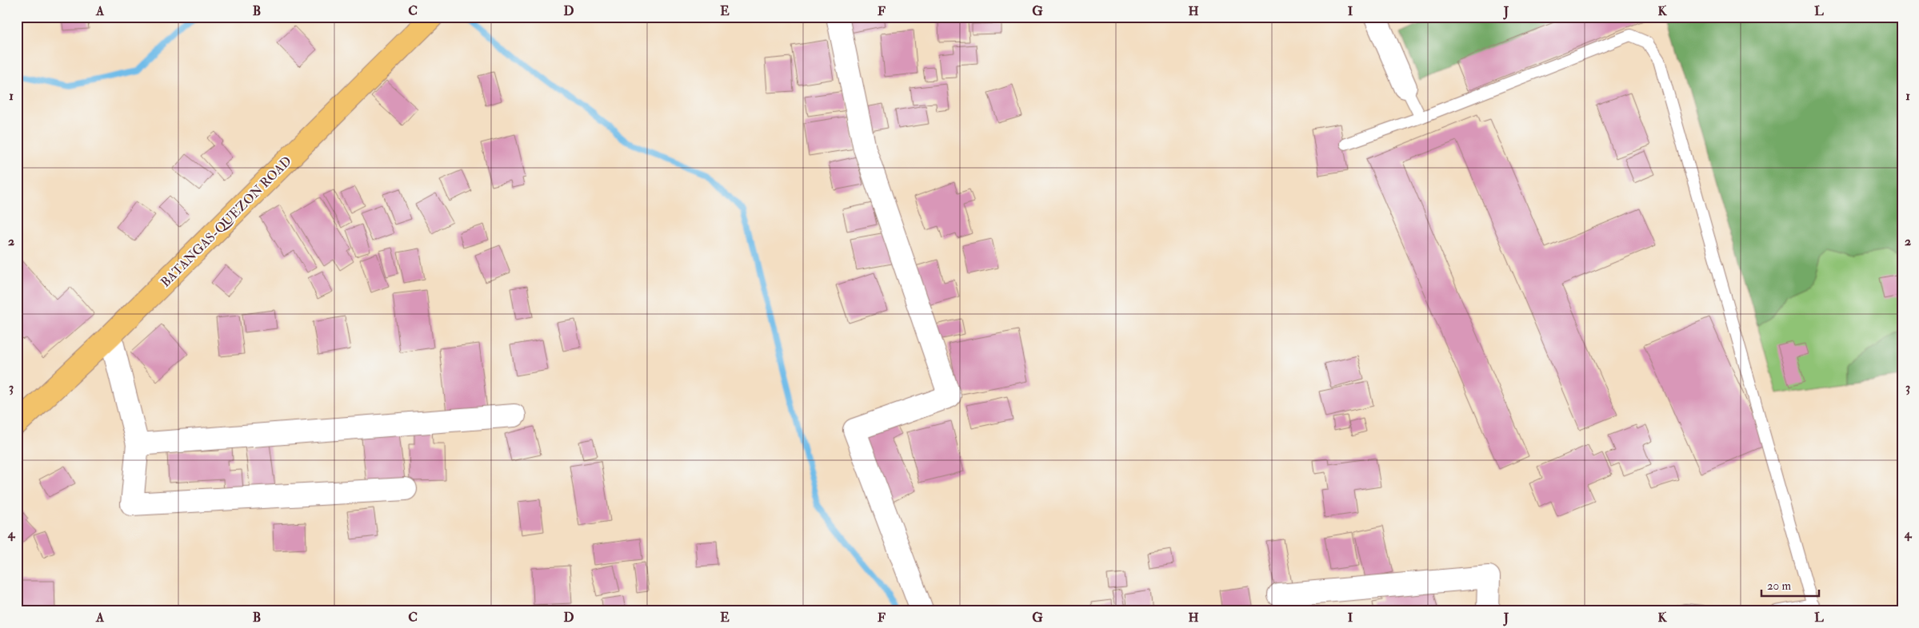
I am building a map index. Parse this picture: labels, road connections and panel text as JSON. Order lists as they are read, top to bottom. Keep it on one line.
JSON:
{"streets":{"main road":["BATANGAS-QUEZON ROAD"]},"scale_bar":"20 m","grid":{"columns":["A","B","C","D","E","F","G","H","I","J","K","L"],"rows":["1","2","3","4"]}}
